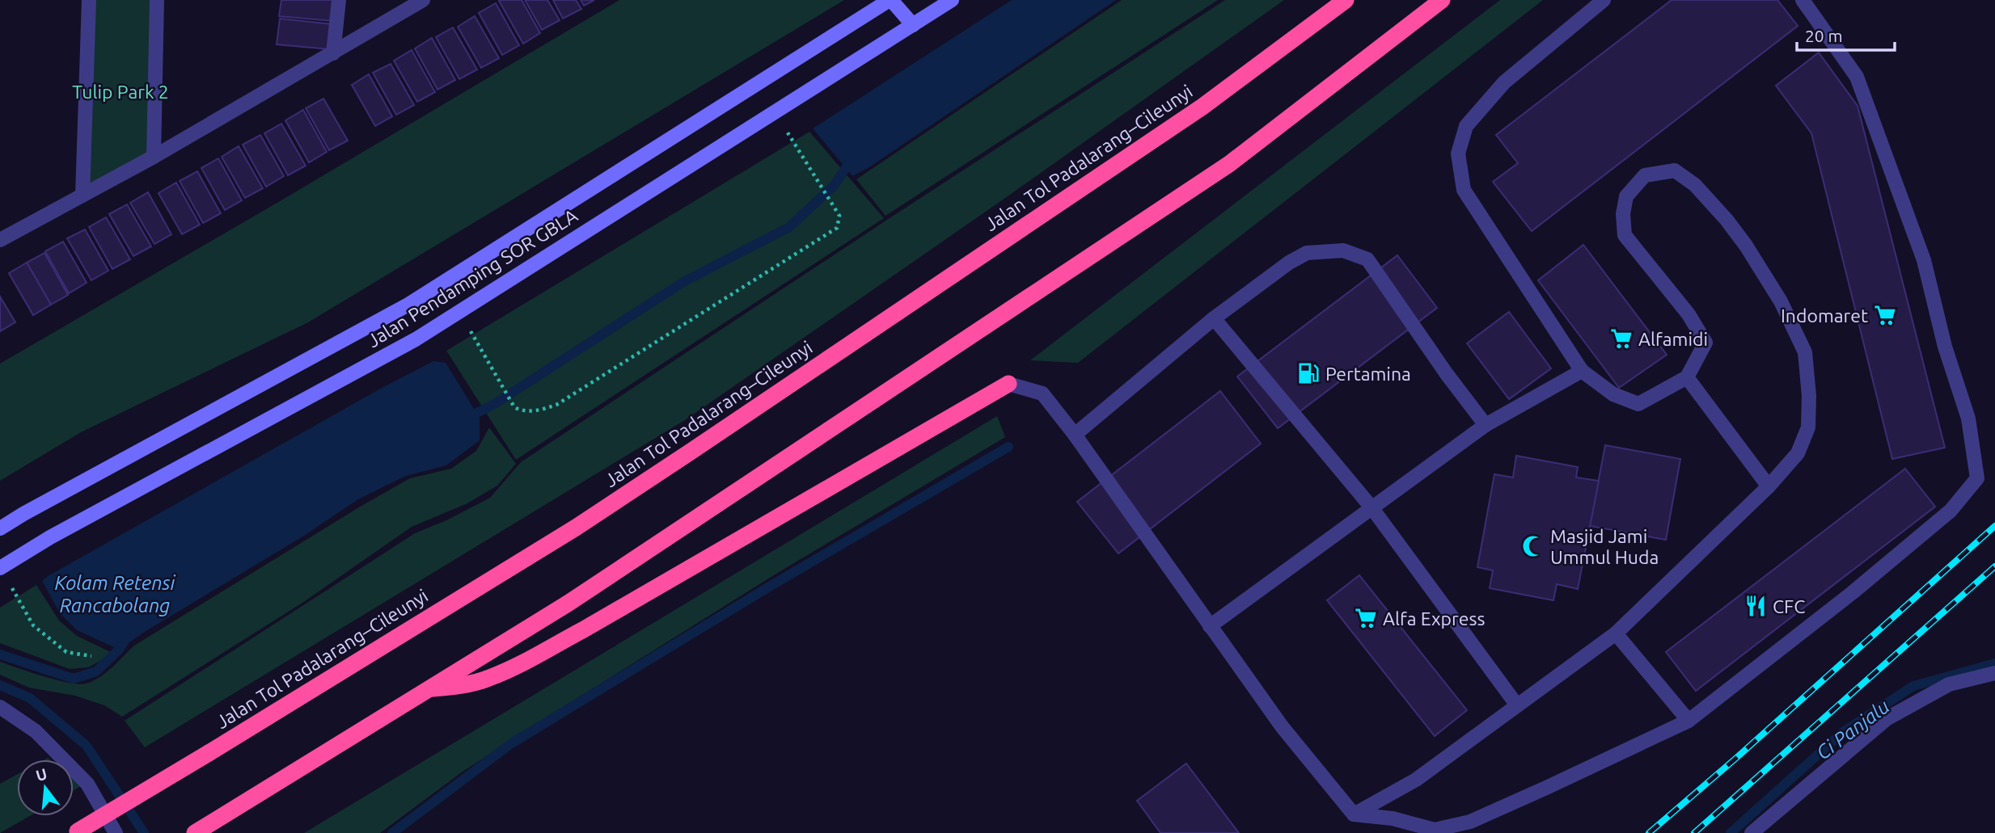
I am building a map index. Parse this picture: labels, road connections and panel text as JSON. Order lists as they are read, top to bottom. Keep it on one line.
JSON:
{"streets":{"highway":["Jalan Tol Padalarang–Cileunyi"],"street":["Jalan Pendamping SOR GBLA"]},"water":["Kolam Retensi Rancabolang","Ci Panjalu"],"parks":["Tulip Park 2"],"places":{"supermarket":["Indomaret","Alfamidi","Alfa Express"],"fuel station":["Pertamina"],"mosque":["Masjid Jami Ummul Huda"],"restaurant":["CFC"]},"scale_bar":"20 m","north":"top"}
